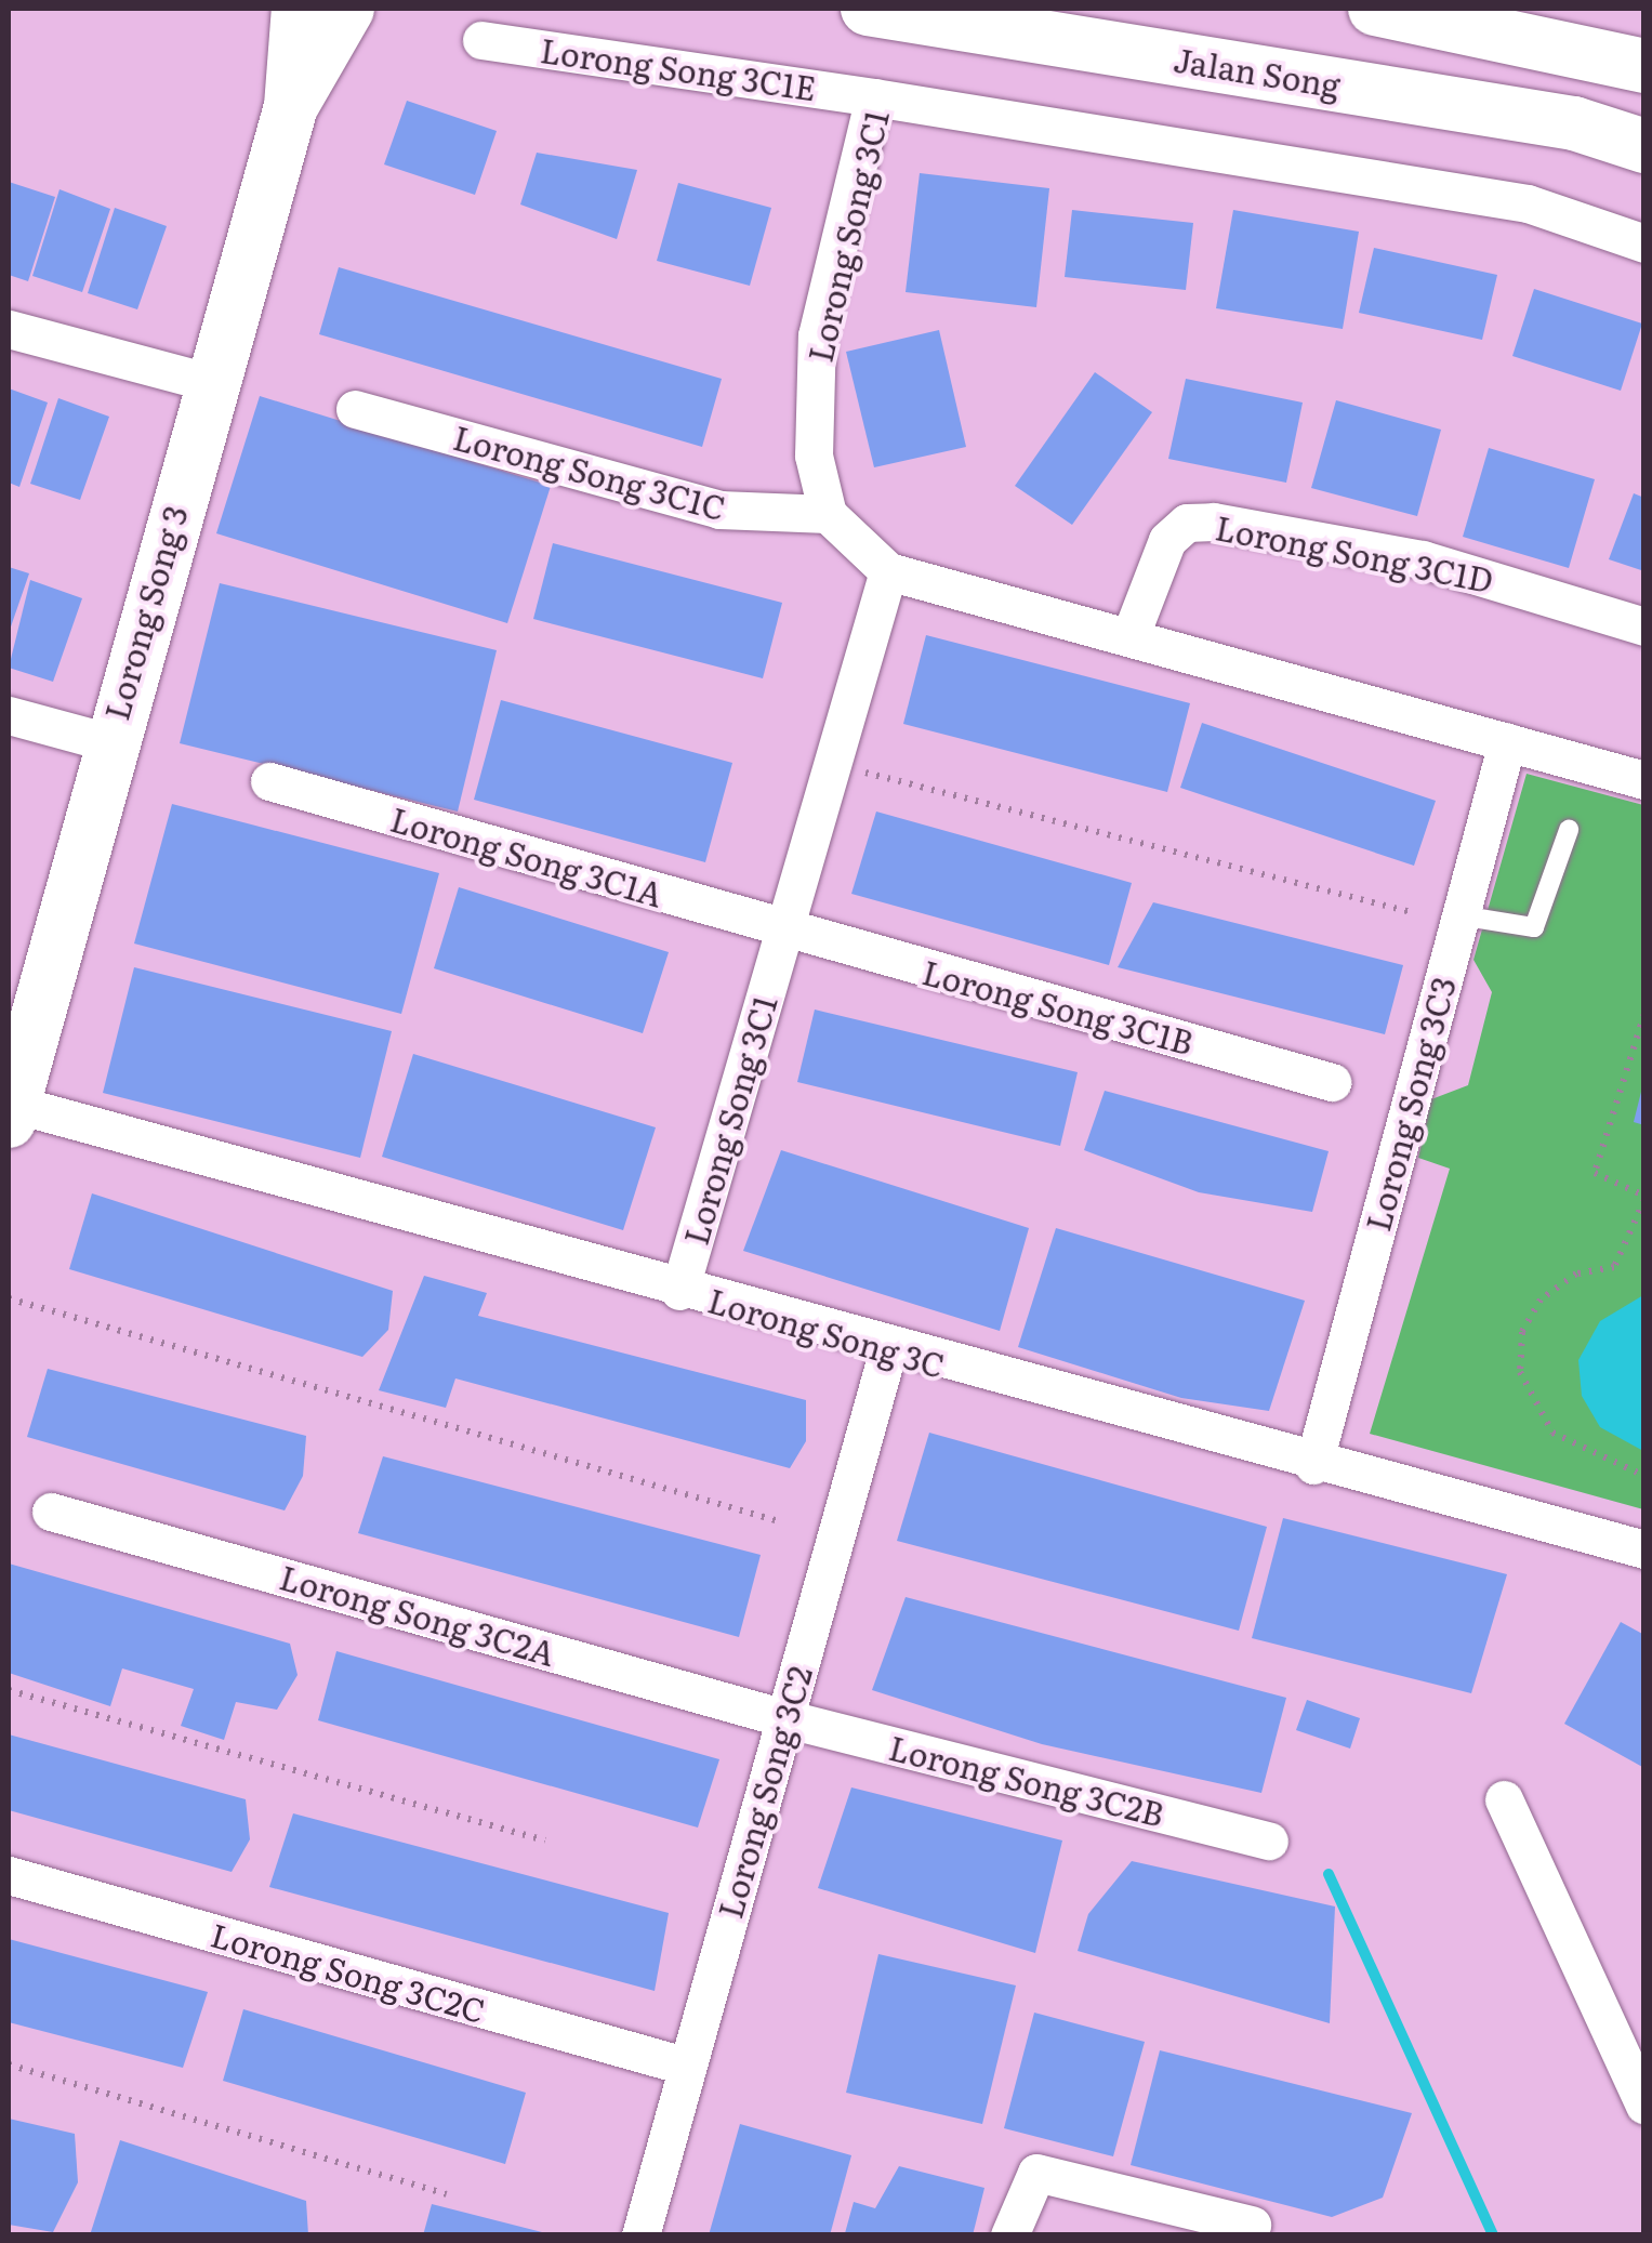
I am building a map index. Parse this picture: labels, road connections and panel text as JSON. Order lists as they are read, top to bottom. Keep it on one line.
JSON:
{"streets":{"street":["Lorong Song 3C1E","Jalan Song","Lorong Song 3C1","Lorong Song 3C1C","Lorong Song 3C1D","Lorong Song 3","Lorong Song 3C1A","Lorong Song 3C1B","Lorong Song 3C3","Lorong Song 3C","Lorong Song 3C2A","Lorong Song 3C2B","Lorong Song 3C2","Lorong Song 3C2C"]},"crossings":[["Lorong Song 3C1E","Lorong Song 3C1"],["Lorong Song 3C1","Lorong Song 3C1C"],["Lorong Song 3C1","Lorong Song 3C1A"],["Lorong Song 3C1","Lorong Song 3C1B"],["Lorong Song 3C1","Lorong Song 3C"],["Lorong Song 3","Lorong Song 3C"],["Lorong Song 3C1A","Lorong Song 3C1B"],["Lorong Song 3C3","Lorong Song 3C"],["Lorong Song 3C","Lorong Song 3C2"],["Lorong Song 3C2A","Lorong Song 3C2B"],["Lorong Song 3C2A","Lorong Song 3C2"],["Lorong Song 3C2B","Lorong Song 3C2"],["Lorong Song 3C2","Lorong Song 3C2C"]]}
